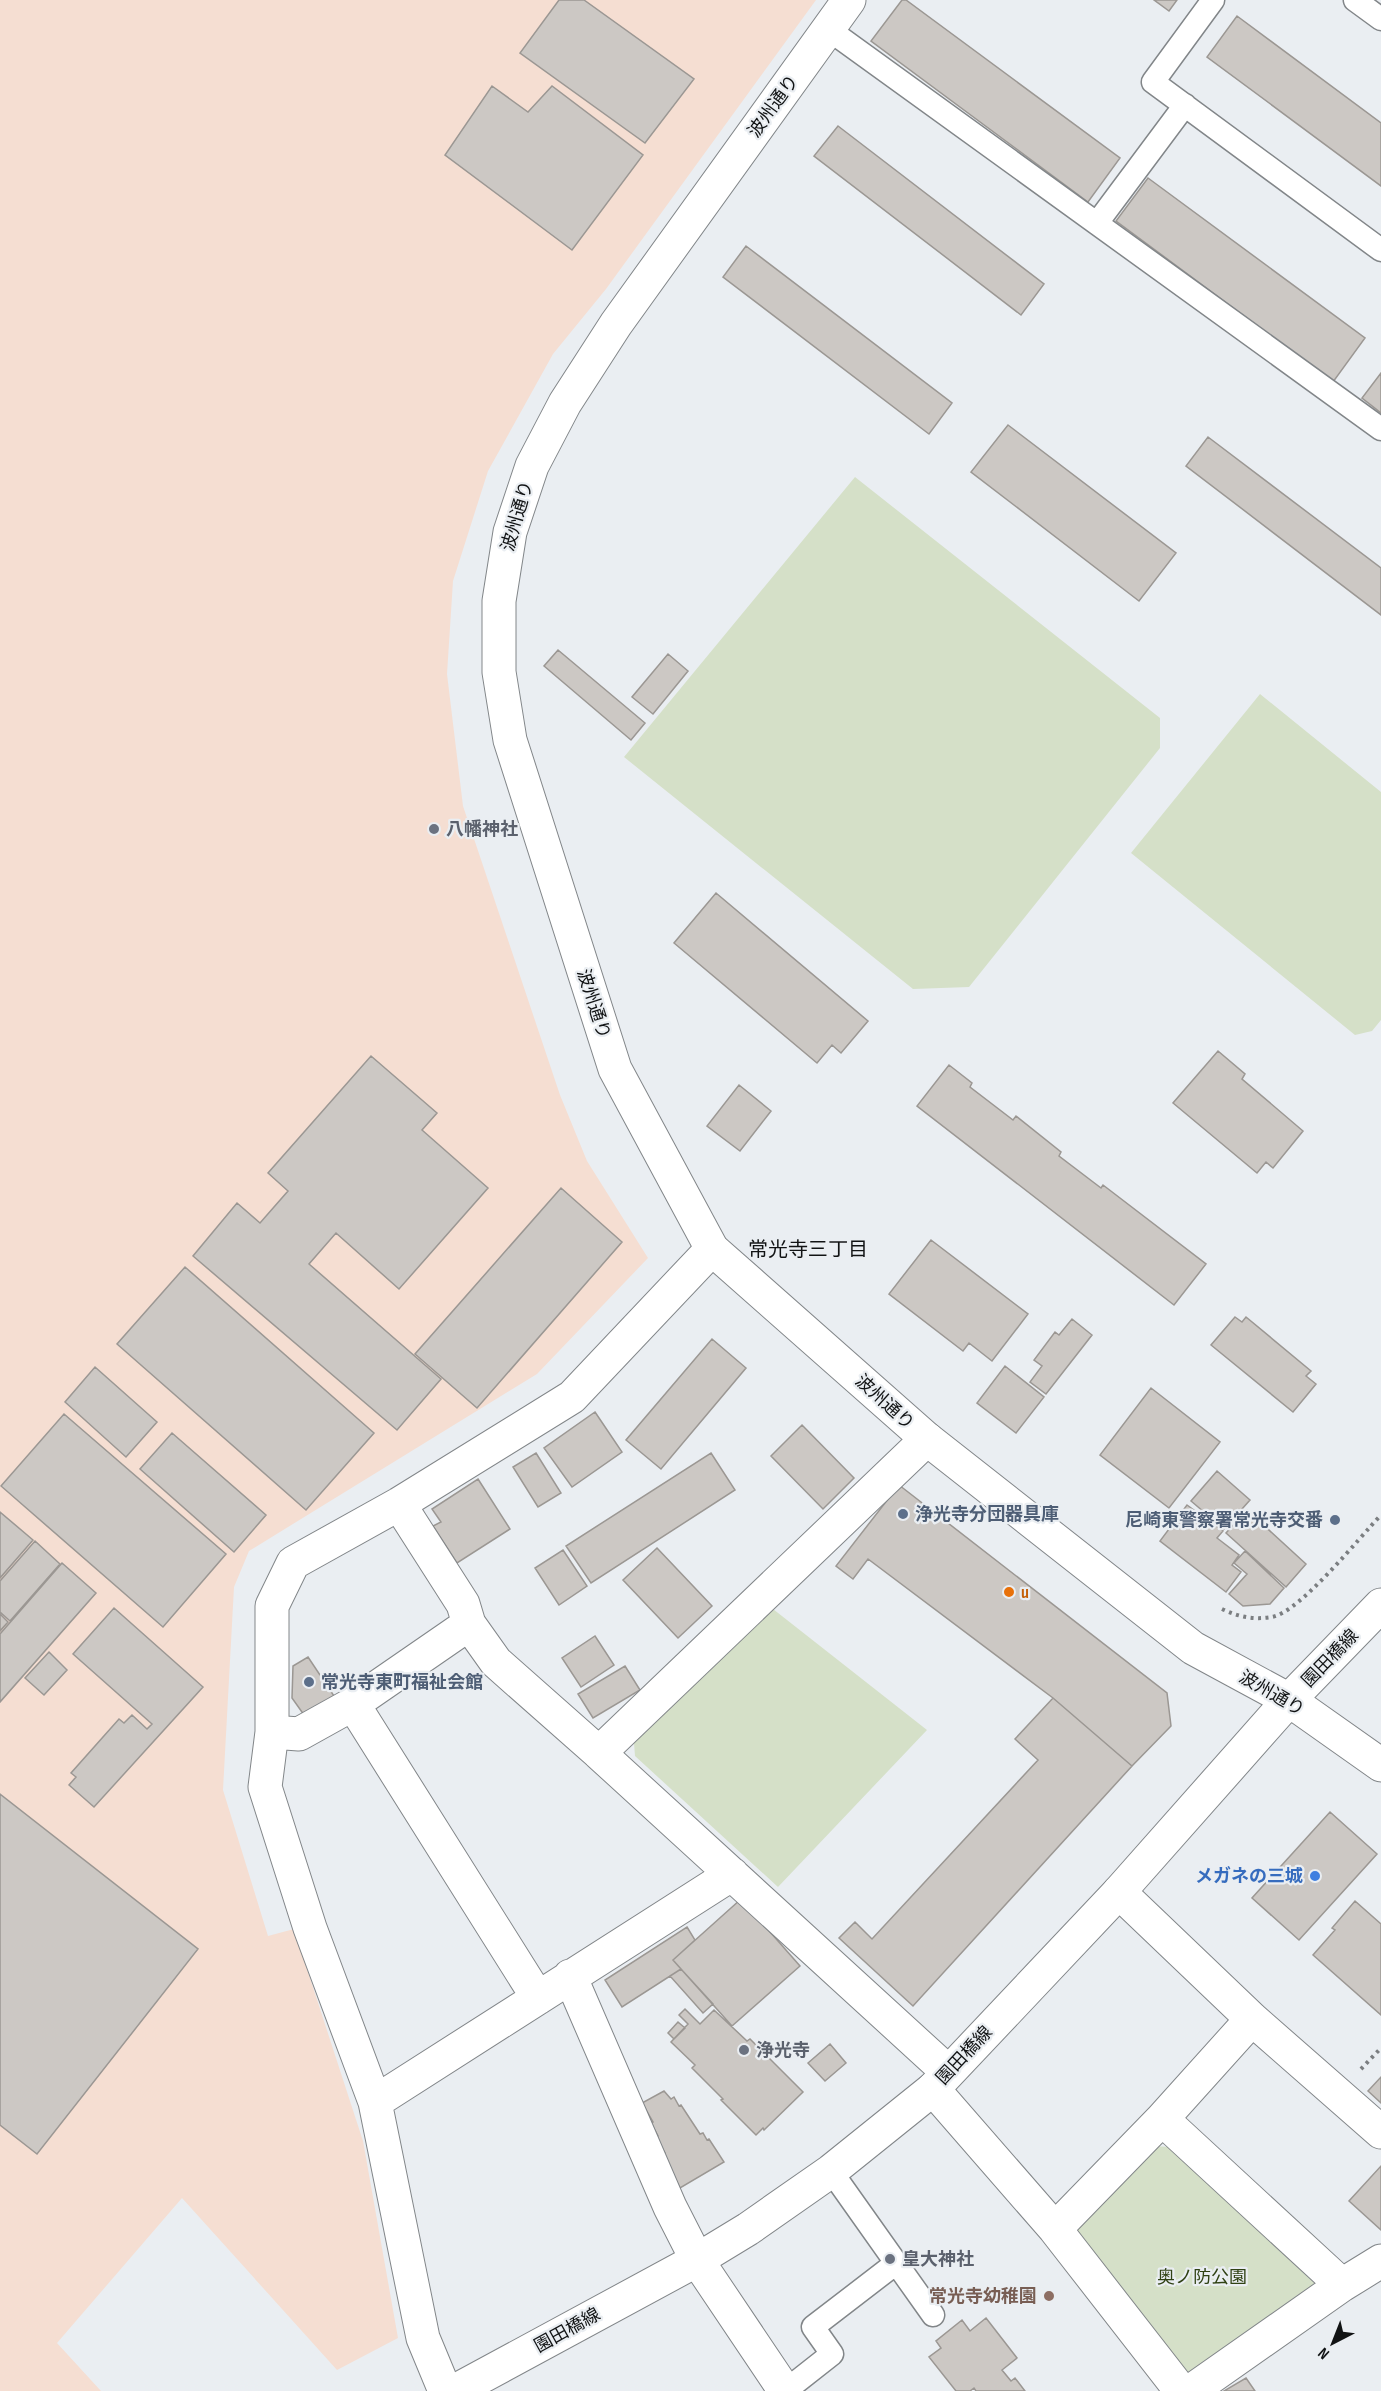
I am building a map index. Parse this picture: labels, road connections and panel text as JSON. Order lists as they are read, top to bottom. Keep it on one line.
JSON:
{"streets":{"street":["波州通り","園田橋線"]},"crossings":[["波州通り","園田橋線"]],"districts":["常光寺三丁目"],"parks":["奥ノ防公園"],"places":["八幡神社","浄光寺分団器具庫","尼崎東警察署常光寺交番","u","常光寺東町福祉会館","メガネの三城","浄光寺","皇大神社","常光寺幼稚園"],"north":"bottom left"}
